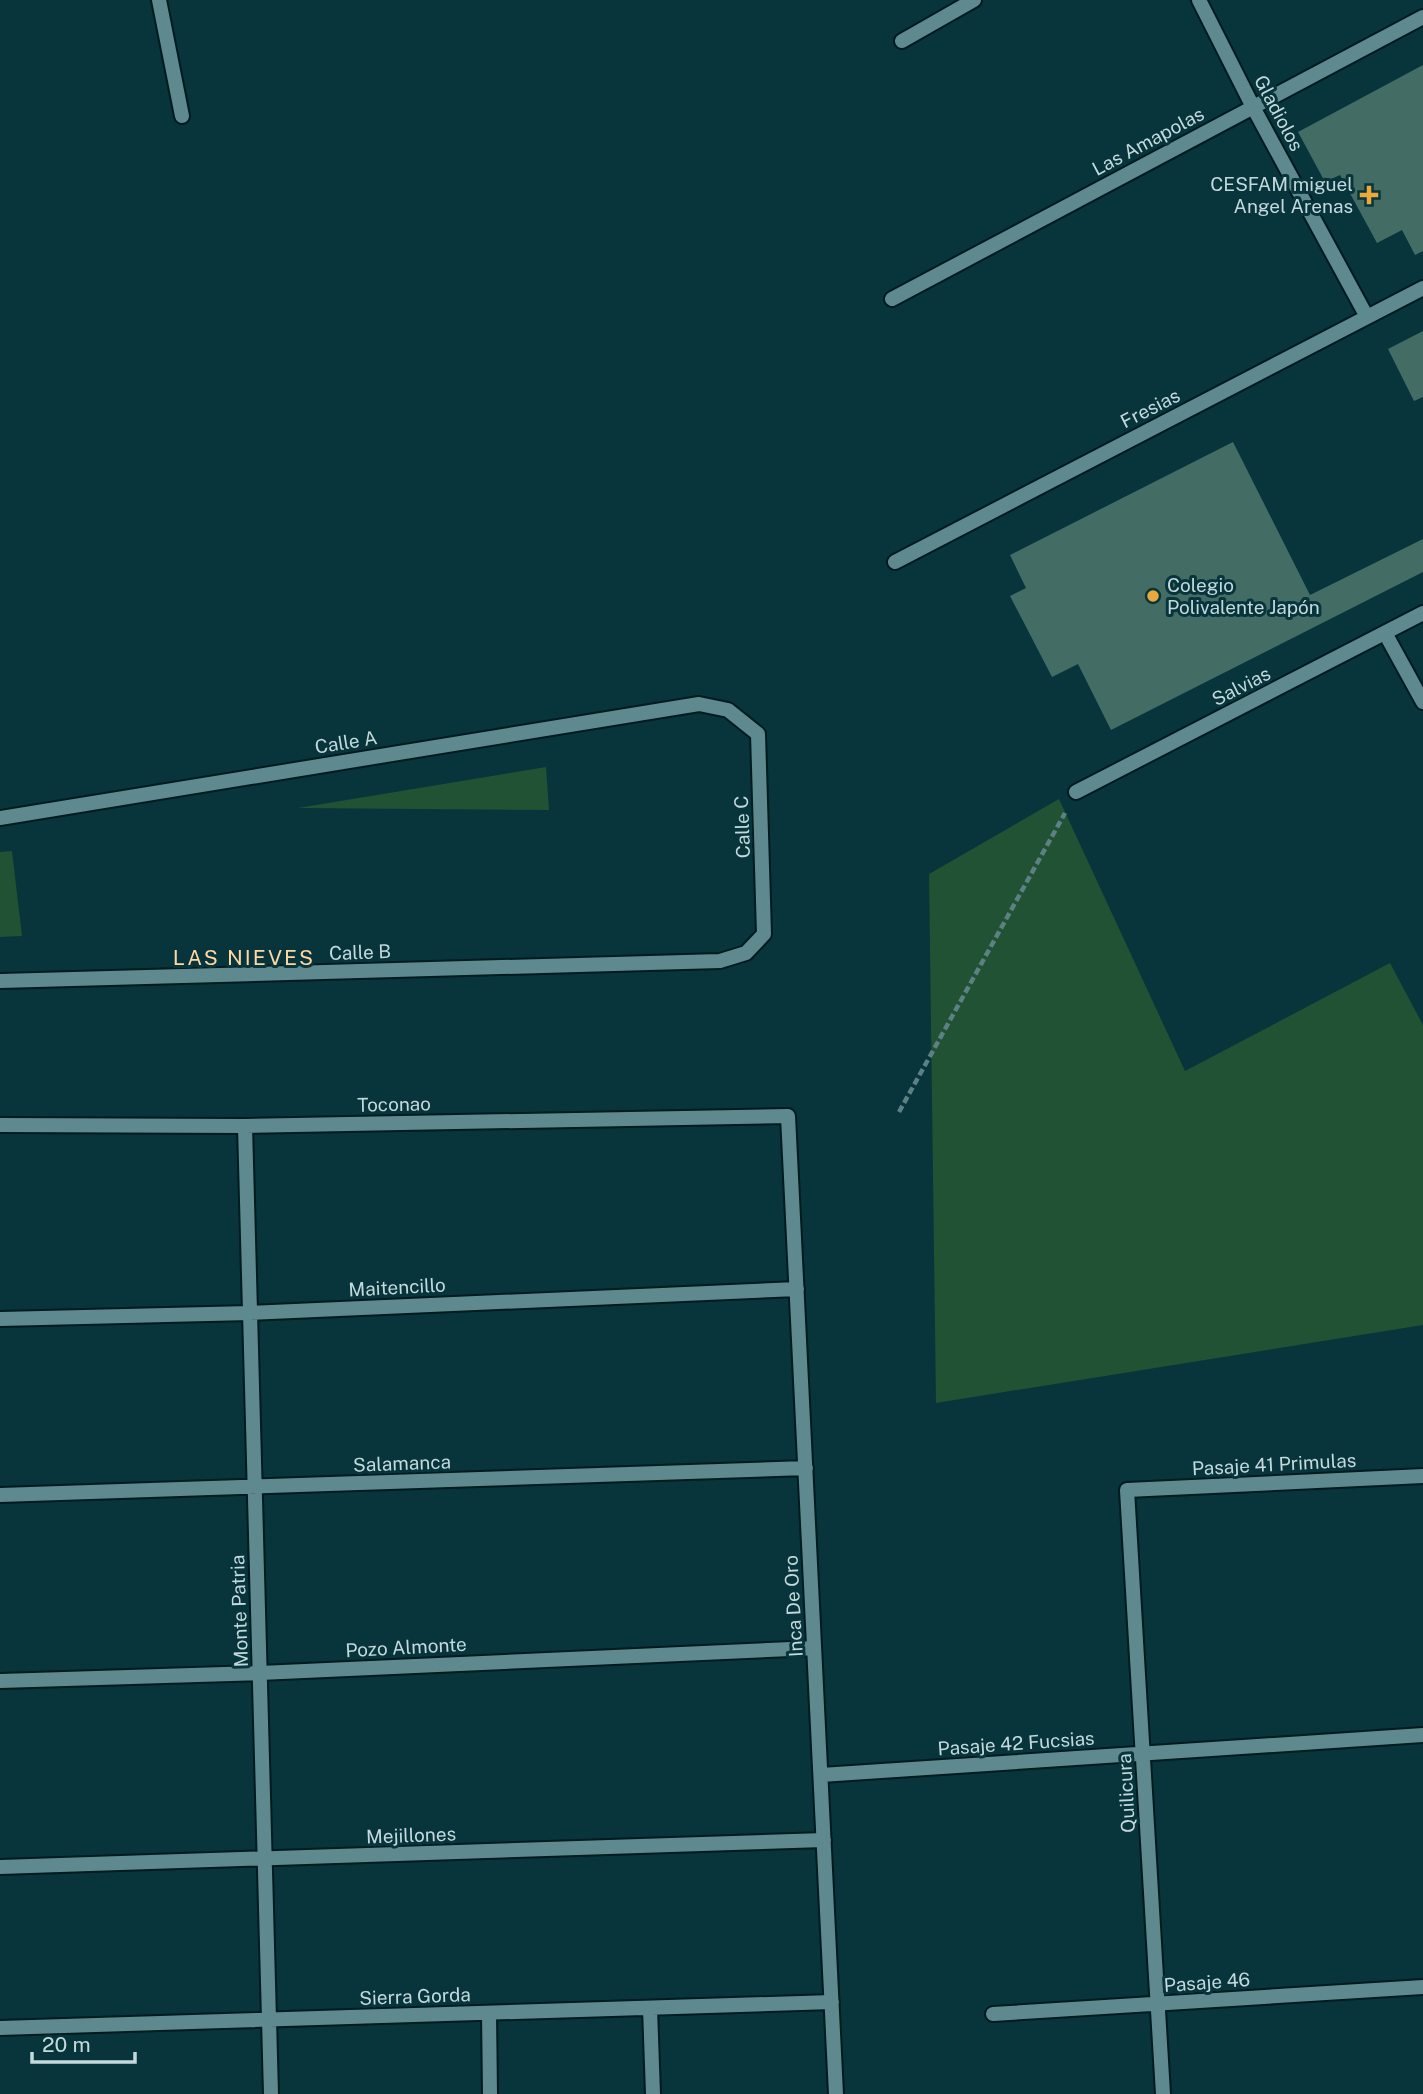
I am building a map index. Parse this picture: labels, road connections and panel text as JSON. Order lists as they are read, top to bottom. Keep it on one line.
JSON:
{"streets":{"street":["Gladiolos","Las Amapolas","Fresias","Salvias","Calle A","Calle C","Calle B","Toconao","Maitencillo","Salamanca","Pasaje 41 Primulas","Inca De Oro","Monte Patria","Pozo Almonte","Pasaje 42 Fucsias","Quilicura","Mejillones","Pasaje 46","Sierra Gorda"]},"crossings":[["Gladiolos","Las Amapolas"],["Gladiolos","Fresias"],["Calle A","Calle C"],["Calle C","Calle B"],["Toconao","Inca De Oro"],["Toconao","Monte Patria"],["Maitencillo","Inca De Oro"],["Maitencillo","Monte Patria"],["Salamanca","Inca De Oro"],["Salamanca","Monte Patria"],["Pasaje 41 Primulas","Quilicura"],["Inca De Oro","Pozo Almonte"],["Inca De Oro","Pasaje 42 Fucsias"],["Inca De Oro","Mejillones"],["Inca De Oro","Sierra Gorda"],["Monte Patria","Pozo Almonte"],["Monte Patria","Mejillones"],["Monte Patria","Sierra Gorda"],["Pasaje 42 Fucsias","Quilicura"],["Quilicura","Pasaje 46"]],"districts":["LAS NIEVES"],"places":{"health":["CESFAM miguel Angel Arenas"],"other":["Colegio Polivalente Japón"]},"scale_bar":"20 m"}
